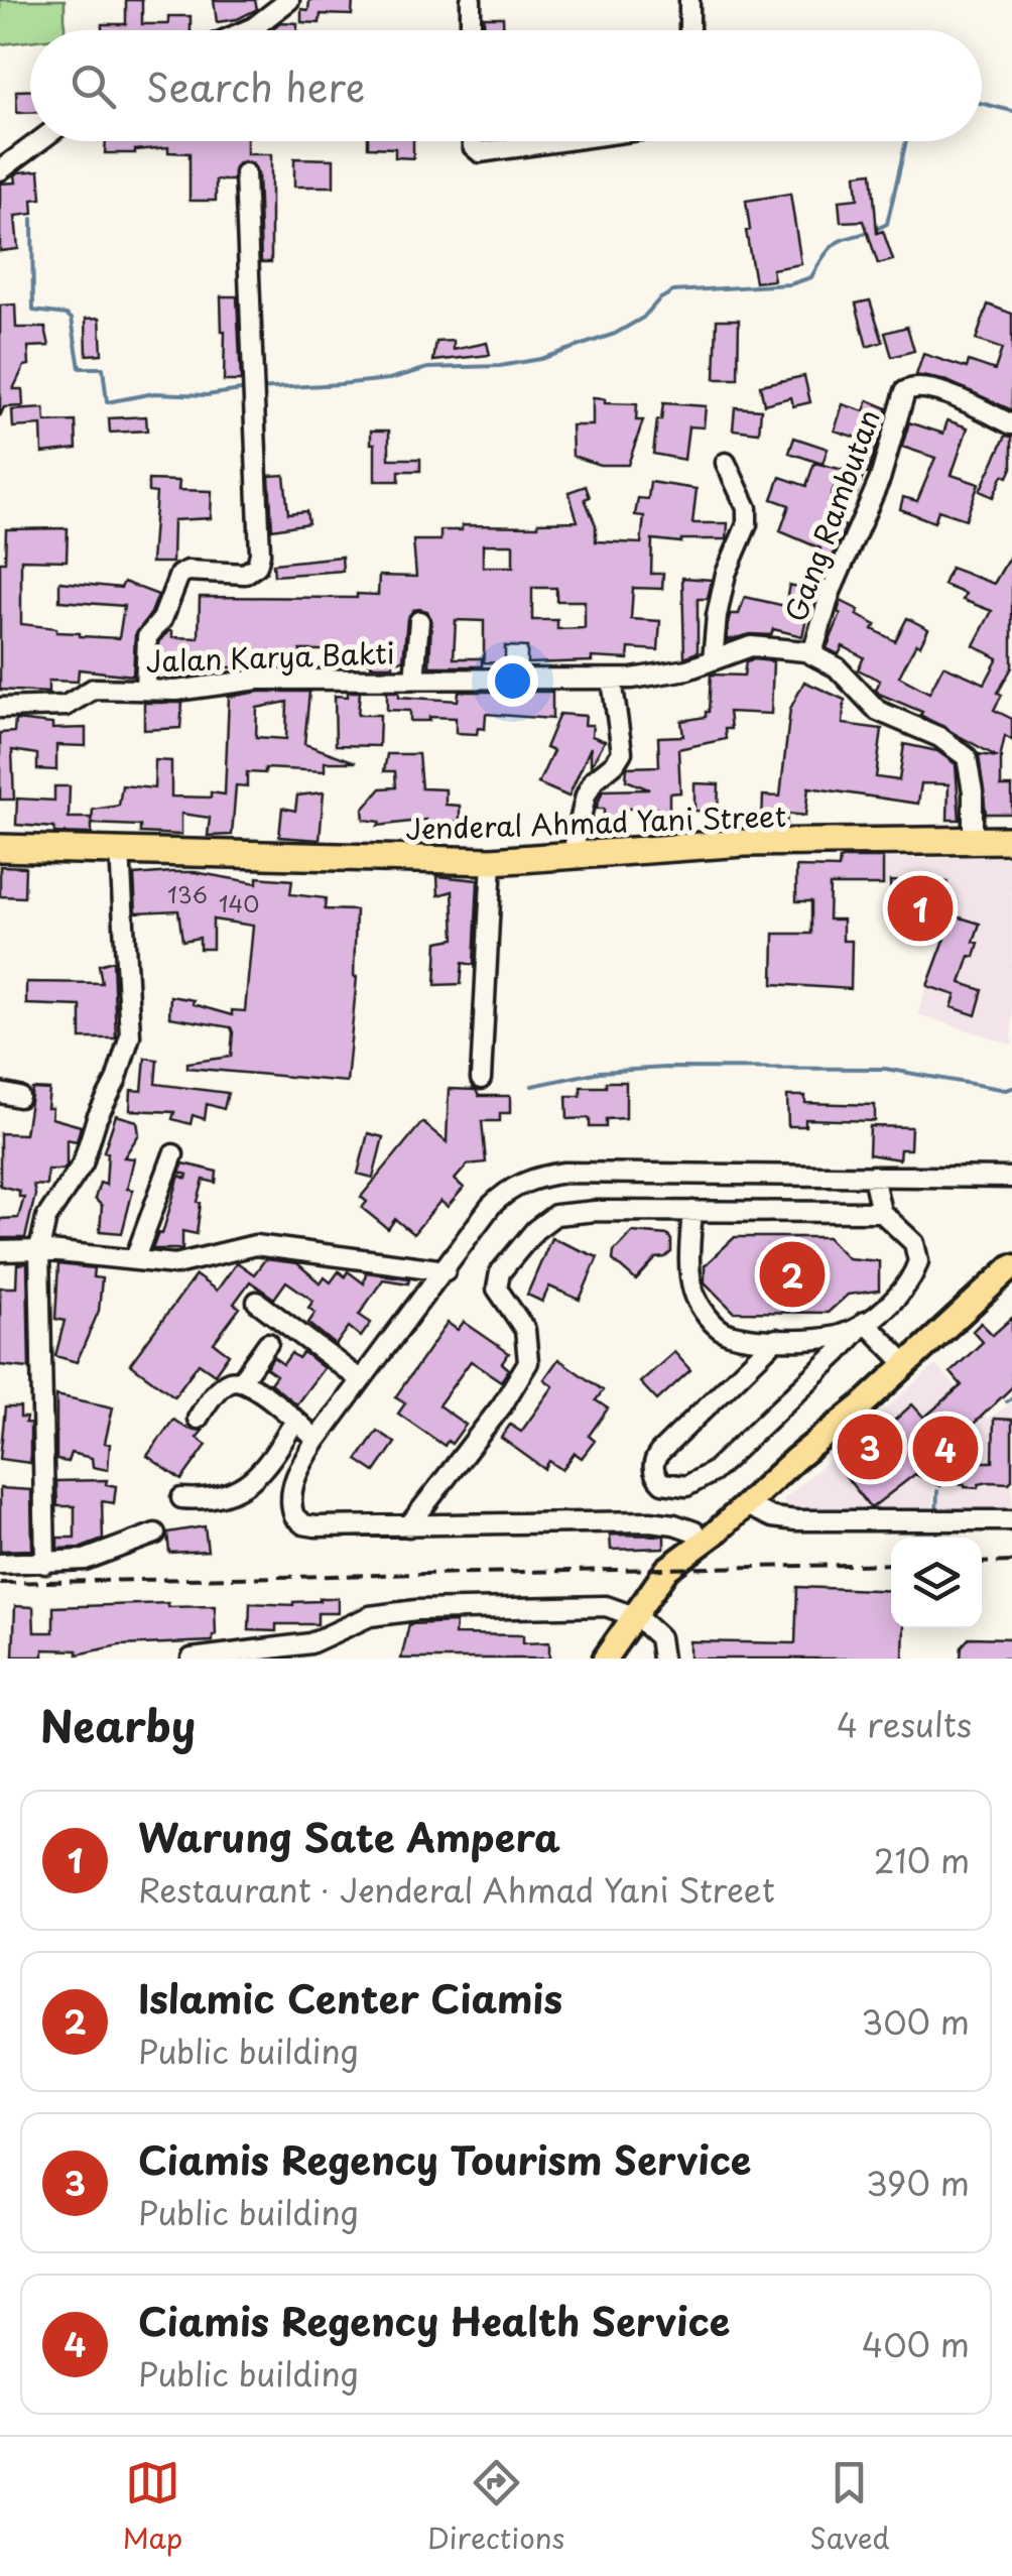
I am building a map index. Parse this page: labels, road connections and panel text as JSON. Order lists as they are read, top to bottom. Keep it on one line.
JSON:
{"streets":{"highway":["Jenderal Ahmad Yani Street"],"street":["Gang Rambutan","Jalan Karya Bakti"]},"crossings":[["Gang Rambutan","Jalan Karya Bakti"],["Jalan Karya Bakti","Jenderal Ahmad Yani Street"]],"house_numbers":["136","140"],"page":{"search":"Search here","pins":["1","2","3","4"],"heading":["Nearby","4 results"],"list":[{"mark":"1","name":"Warung Sate Ampera","note":"Restaurant · Jenderal Ahmad Yani Street","value":"210 m"},{"mark":"2","name":"Islamic Center Ciamis","note":"Public building","value":"300 m"},{"mark":"3","name":"Ciamis Regency Tourism Service","note":"Public building","value":"390 m"},{"mark":"4","name":"Ciamis Regency Health Service","note":"Public building","value":"400 m"}],"nav":["Map","Directions","Saved"]}}
